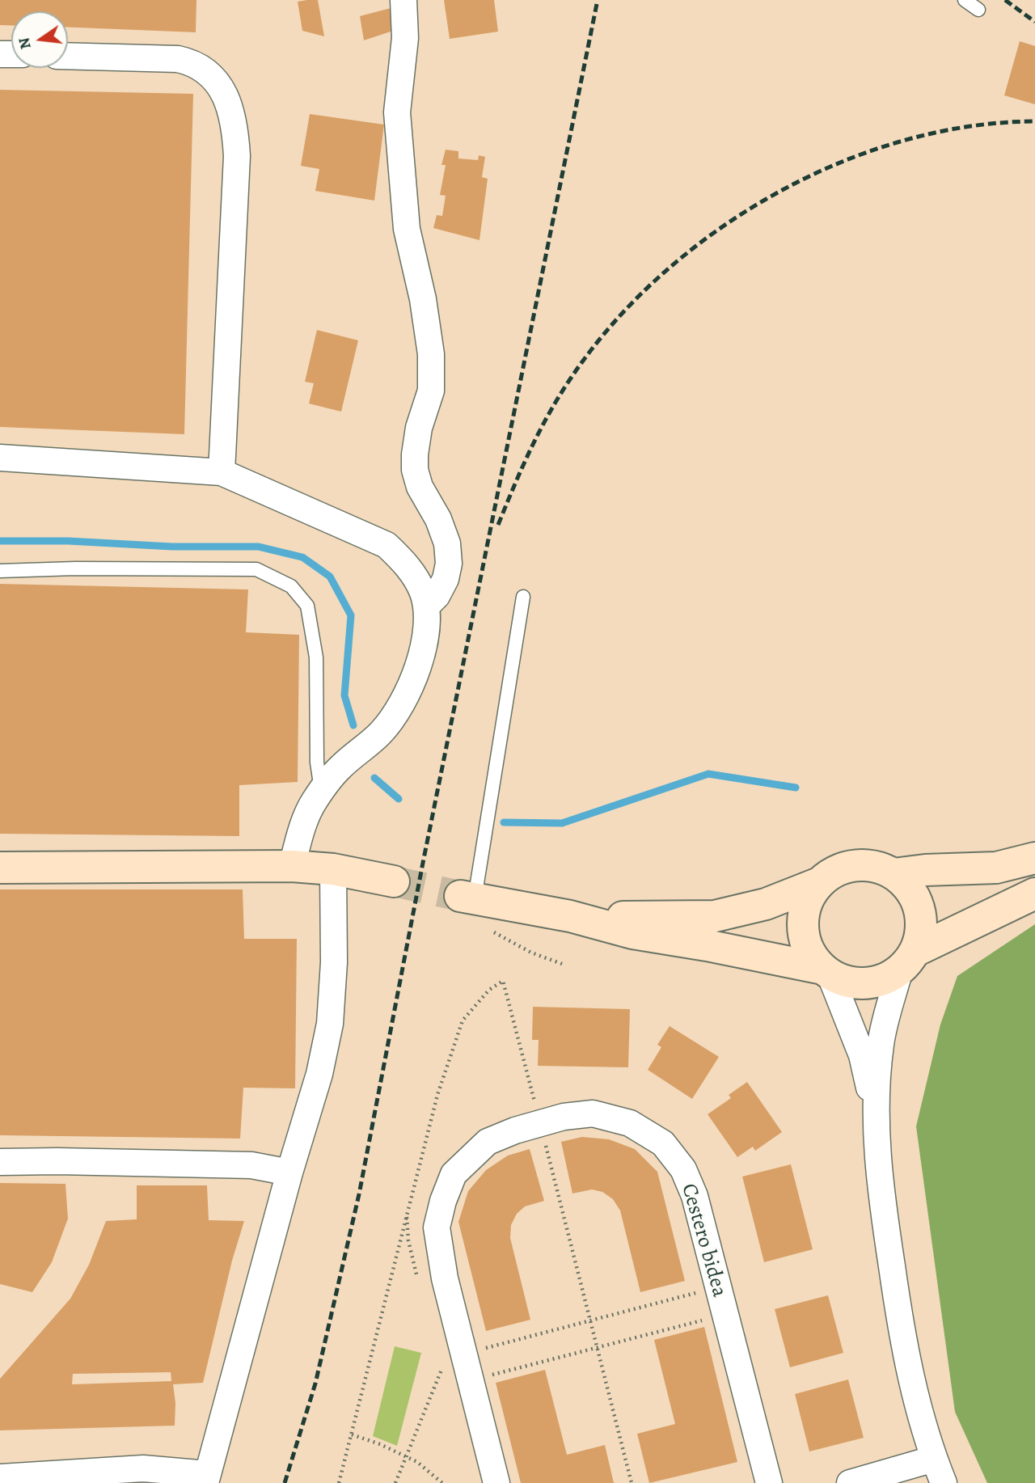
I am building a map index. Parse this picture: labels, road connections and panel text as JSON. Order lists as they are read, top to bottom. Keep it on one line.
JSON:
{"streets":{"street":["Cestero bidea"]},"north":"left"}
